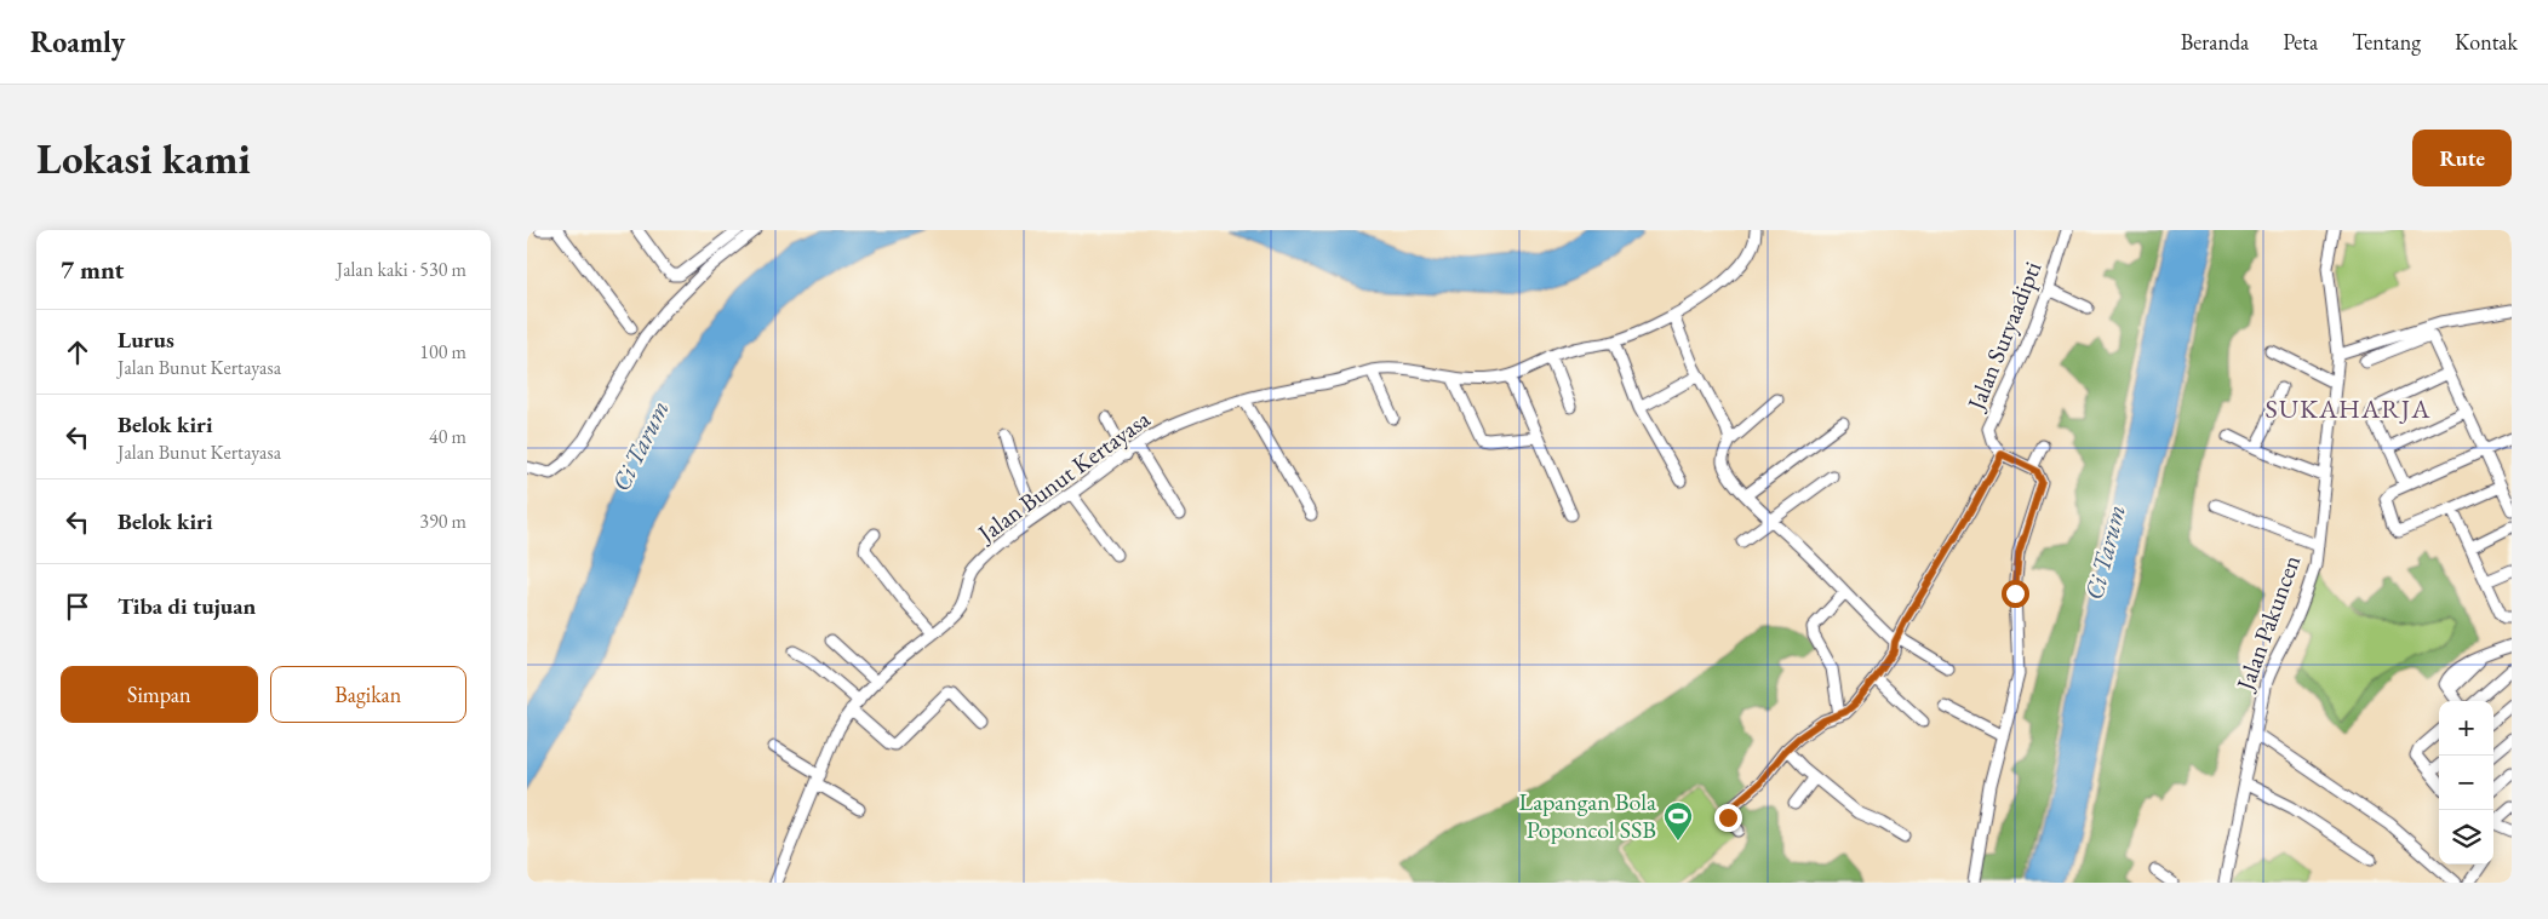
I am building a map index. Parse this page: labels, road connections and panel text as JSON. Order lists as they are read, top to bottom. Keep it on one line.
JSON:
{"streets":{"street":["Jalan Suryaadipti","Jalan Bunut Kertayasa","Jalan Pakuncen"]},"districts":["SUKAHARJA"],"water":["Ci Tarum"],"places":{"sports":["Lapangan Bola Poponcol SSB"]},"page":{"header":"Roamly","nav":["Beranda","Peta","Tentang","Kontak"],"buttons":["Rute",["Simpan","Bagikan"]],"title":"Lokasi kami","heading":["7 mnt","Jalan kaki · 530 m"],"list":[["Lurus","Jalan Bunut Kertayasa","100 m"],["Belok kiri","Jalan Bunut Kertayasa","40 m"],["Belok kiri","390 m"],"Tiba di tujuan"],"map_buttons":["+","−"]}}
